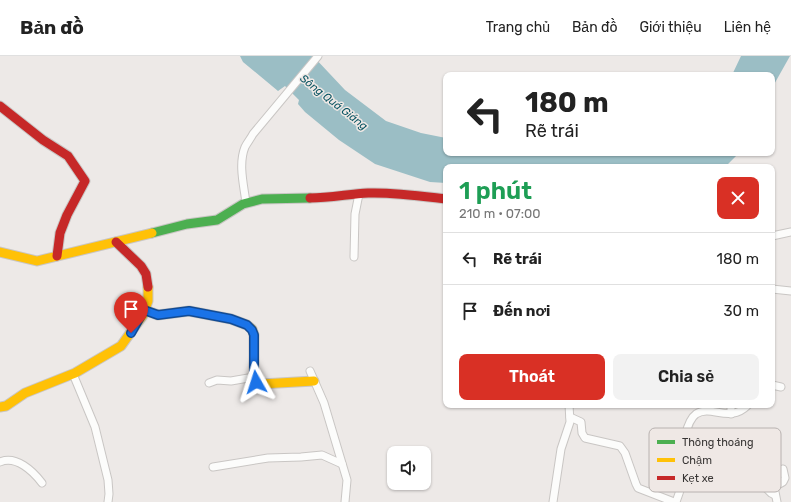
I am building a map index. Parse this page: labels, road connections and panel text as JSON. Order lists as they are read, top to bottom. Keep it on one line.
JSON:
{"water":["Sông Quá Giáng"],"legend":["Thông thoáng","Chậm","Kẹt xe"],"page":{"header":"Bản đồ","nav":["Trang chủ","Bản đồ","Giới thiệu","Liên hệ"],"turn":["180 m","Rẽ trái"],"heading":["1 phút","210 m · 07:00"],"list":[{"name":"Rẽ trái","value":"180 m"},{"name":"Đến nơi","value":"30 m"}],"buttons":["Thoát","Chia sẻ"]}}
